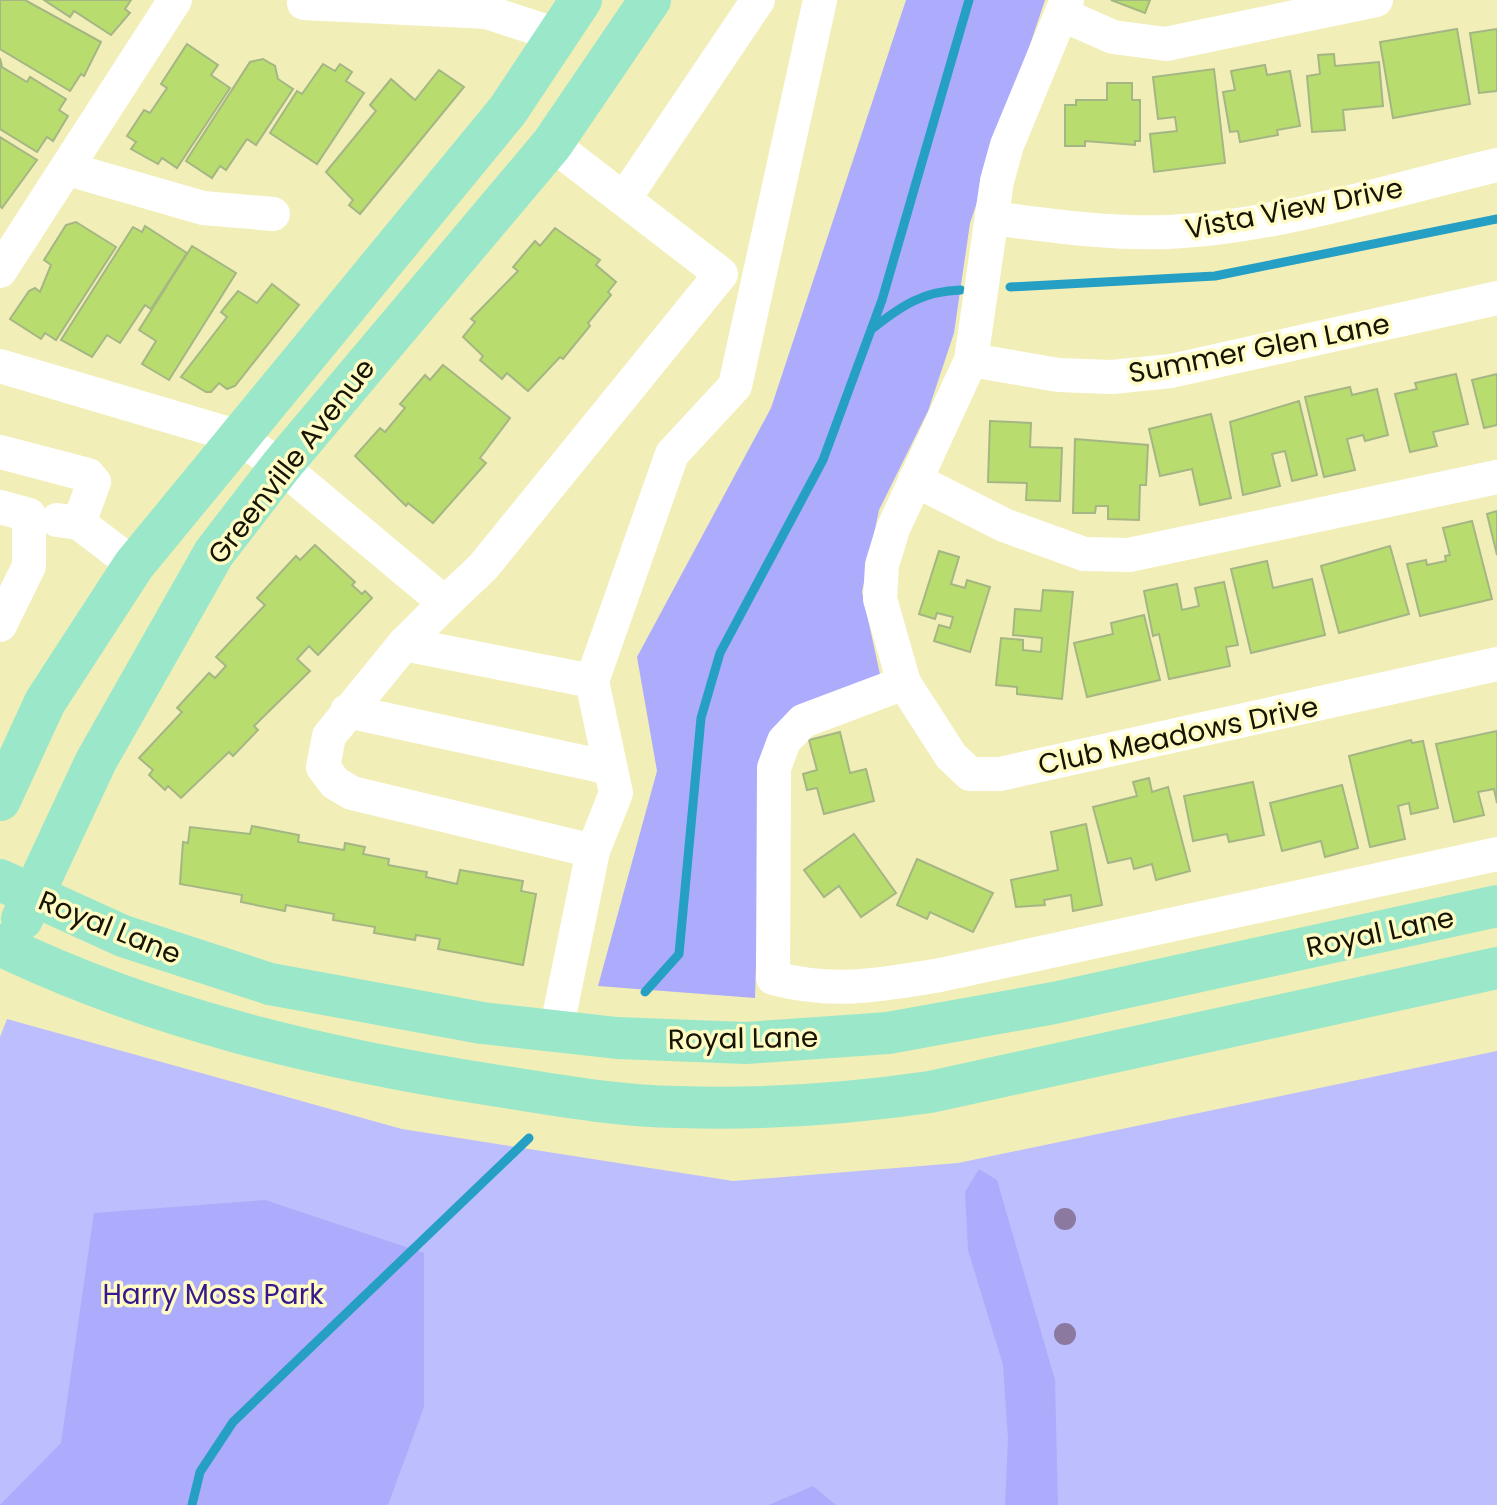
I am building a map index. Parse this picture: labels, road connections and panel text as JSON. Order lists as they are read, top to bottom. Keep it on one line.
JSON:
{"streets":{"main road":["Greenville Avenue","Royal Lane"],"street":["Vista View Drive","Summer Glen Lane","Club Meadows Drive"]},"crossings":[["Vista View Drive","Club Meadows Drive"],["Summer Glen Lane","Club Meadows Drive"],["Greenville Avenue","Royal Lane"]],"parks":["Harry Moss Park"]}
